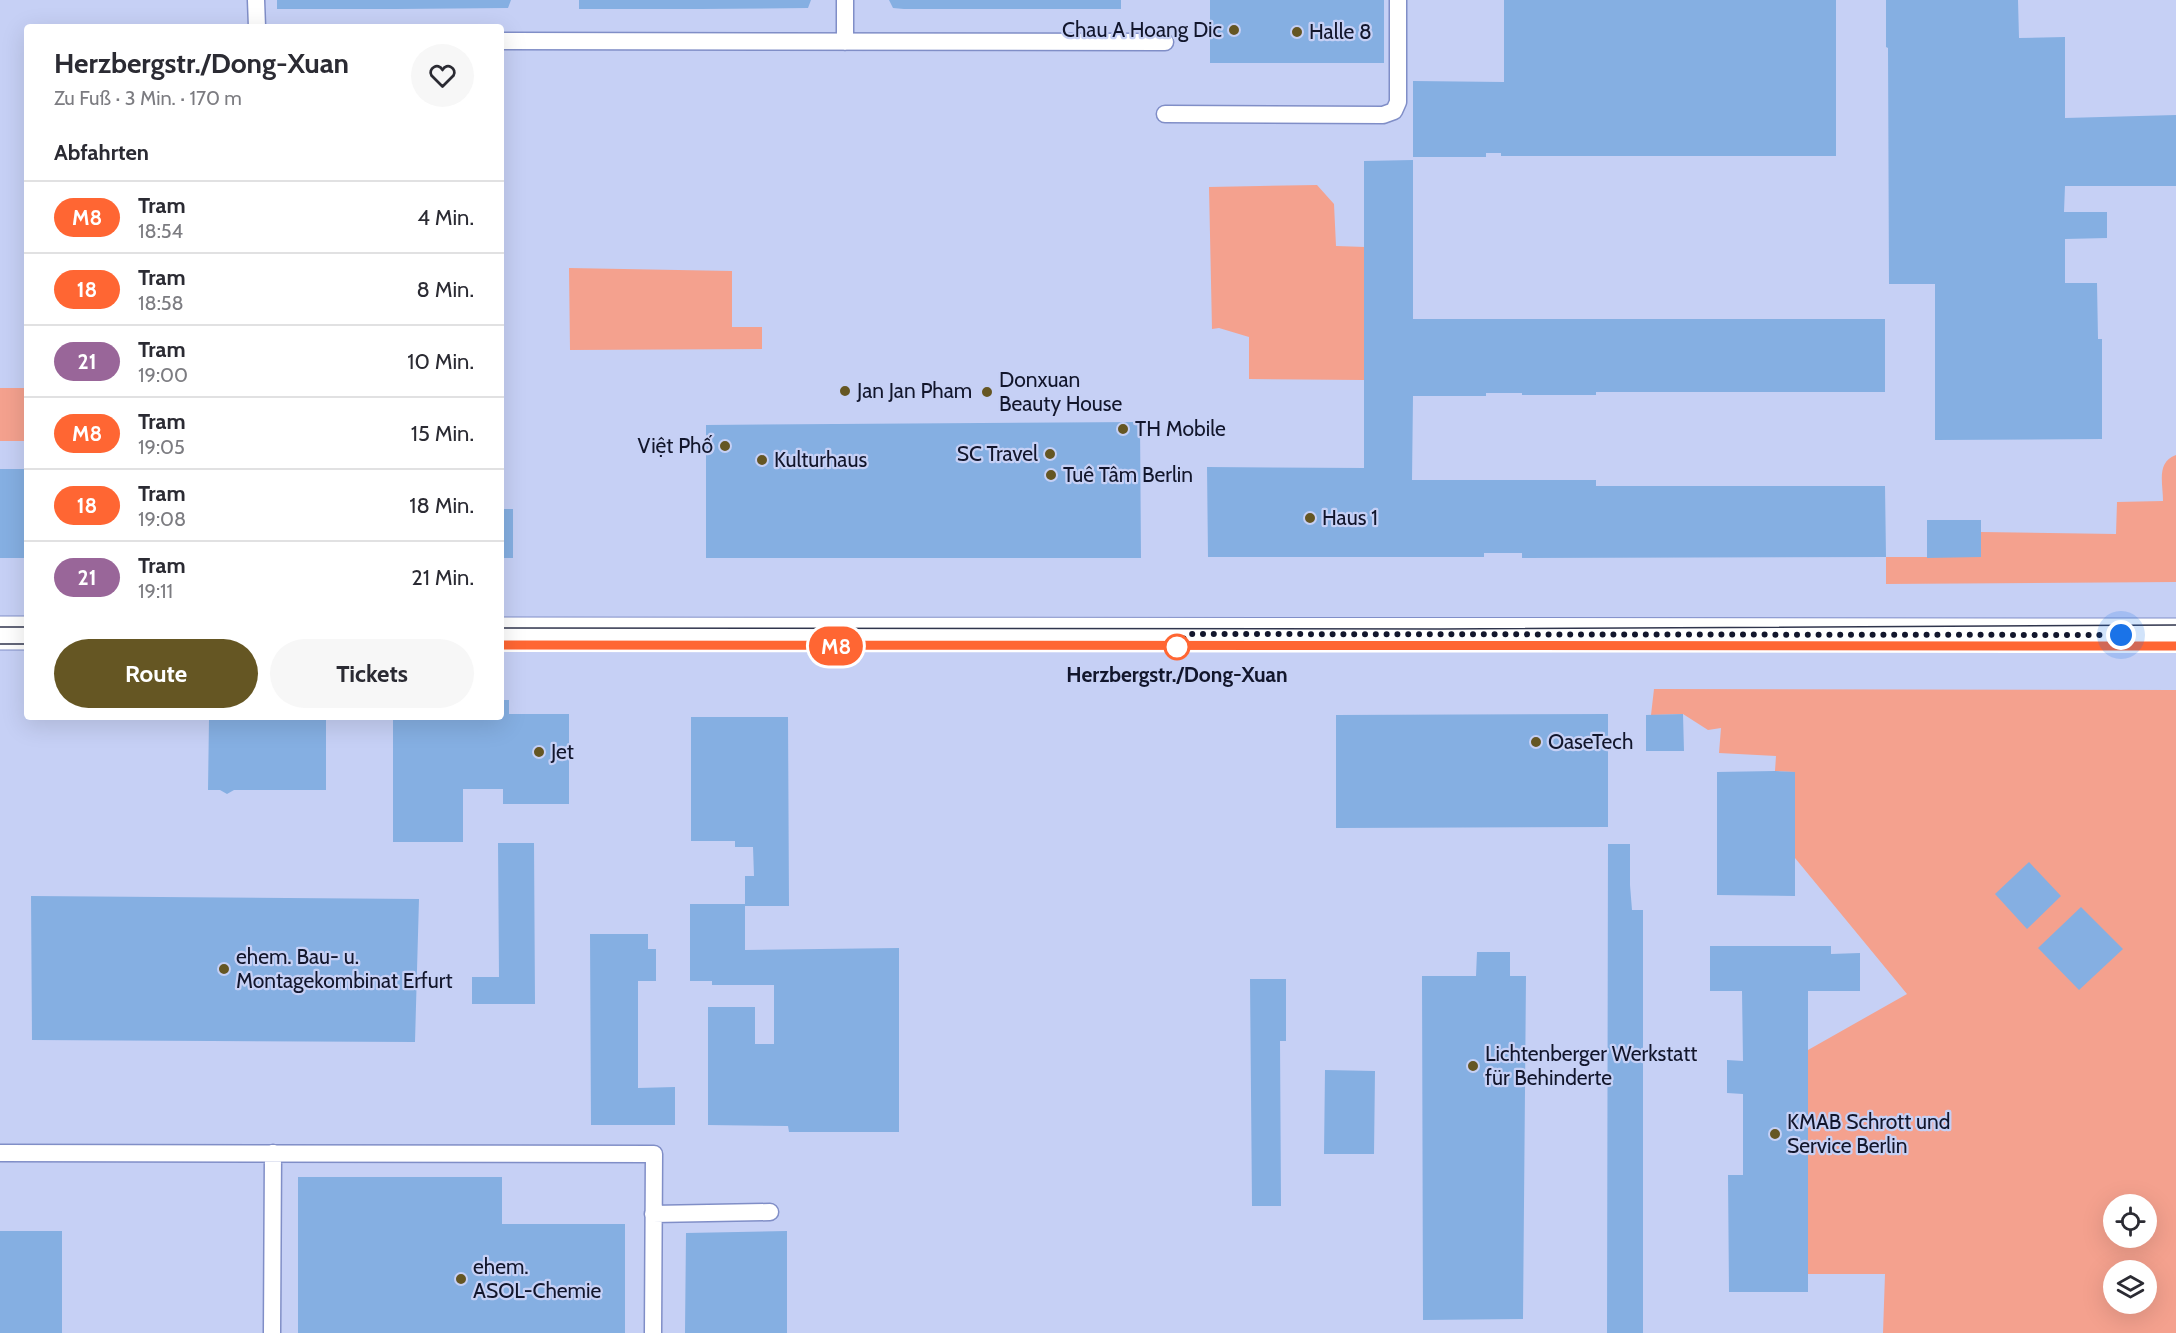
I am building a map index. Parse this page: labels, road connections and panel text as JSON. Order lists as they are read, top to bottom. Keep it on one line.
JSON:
{"places":["Chau A Hoang Dic","Halle 8","Jan Jan Pham","Donxuan Beauty House","TH Mobile","Việt Phố","SC Travel","Kulturhaus","Tuê Tâm Berlin","Haus 1","Herzbergstr./Dong-Xuan","OaseTech","Jet","ehem. Bau- u. Montagekombinat Erfurt","Lichtenberger Werkstatt für Behinderte","KMAB Schrott und Service Berlin","ehem. ASOL-Chemie"],"lines":["tram line M8"],"page":{"on_map":"M8","heading":[["Herzbergstr./Dong-Xuan","Zu Fuß · 3 Min. · 170 m"],"Abfahrten"],"list":[{"mark":"M8","name":"Tram","note":"18:54","value":"4 Min."},{"mark":"18","name":"Tram","note":"18:58","value":"8 Min."},{"mark":"21","name":"Tram","note":"19:00","value":"10 Min."},{"mark":"M8","name":"Tram","note":"19:05","value":"15 Min."},{"mark":"18","name":"Tram","note":"19:08","value":"18 Min."},{"mark":"21","name":"Tram","note":"19:11","value":"21 Min."}],"buttons":["Route","Tickets"]}}
